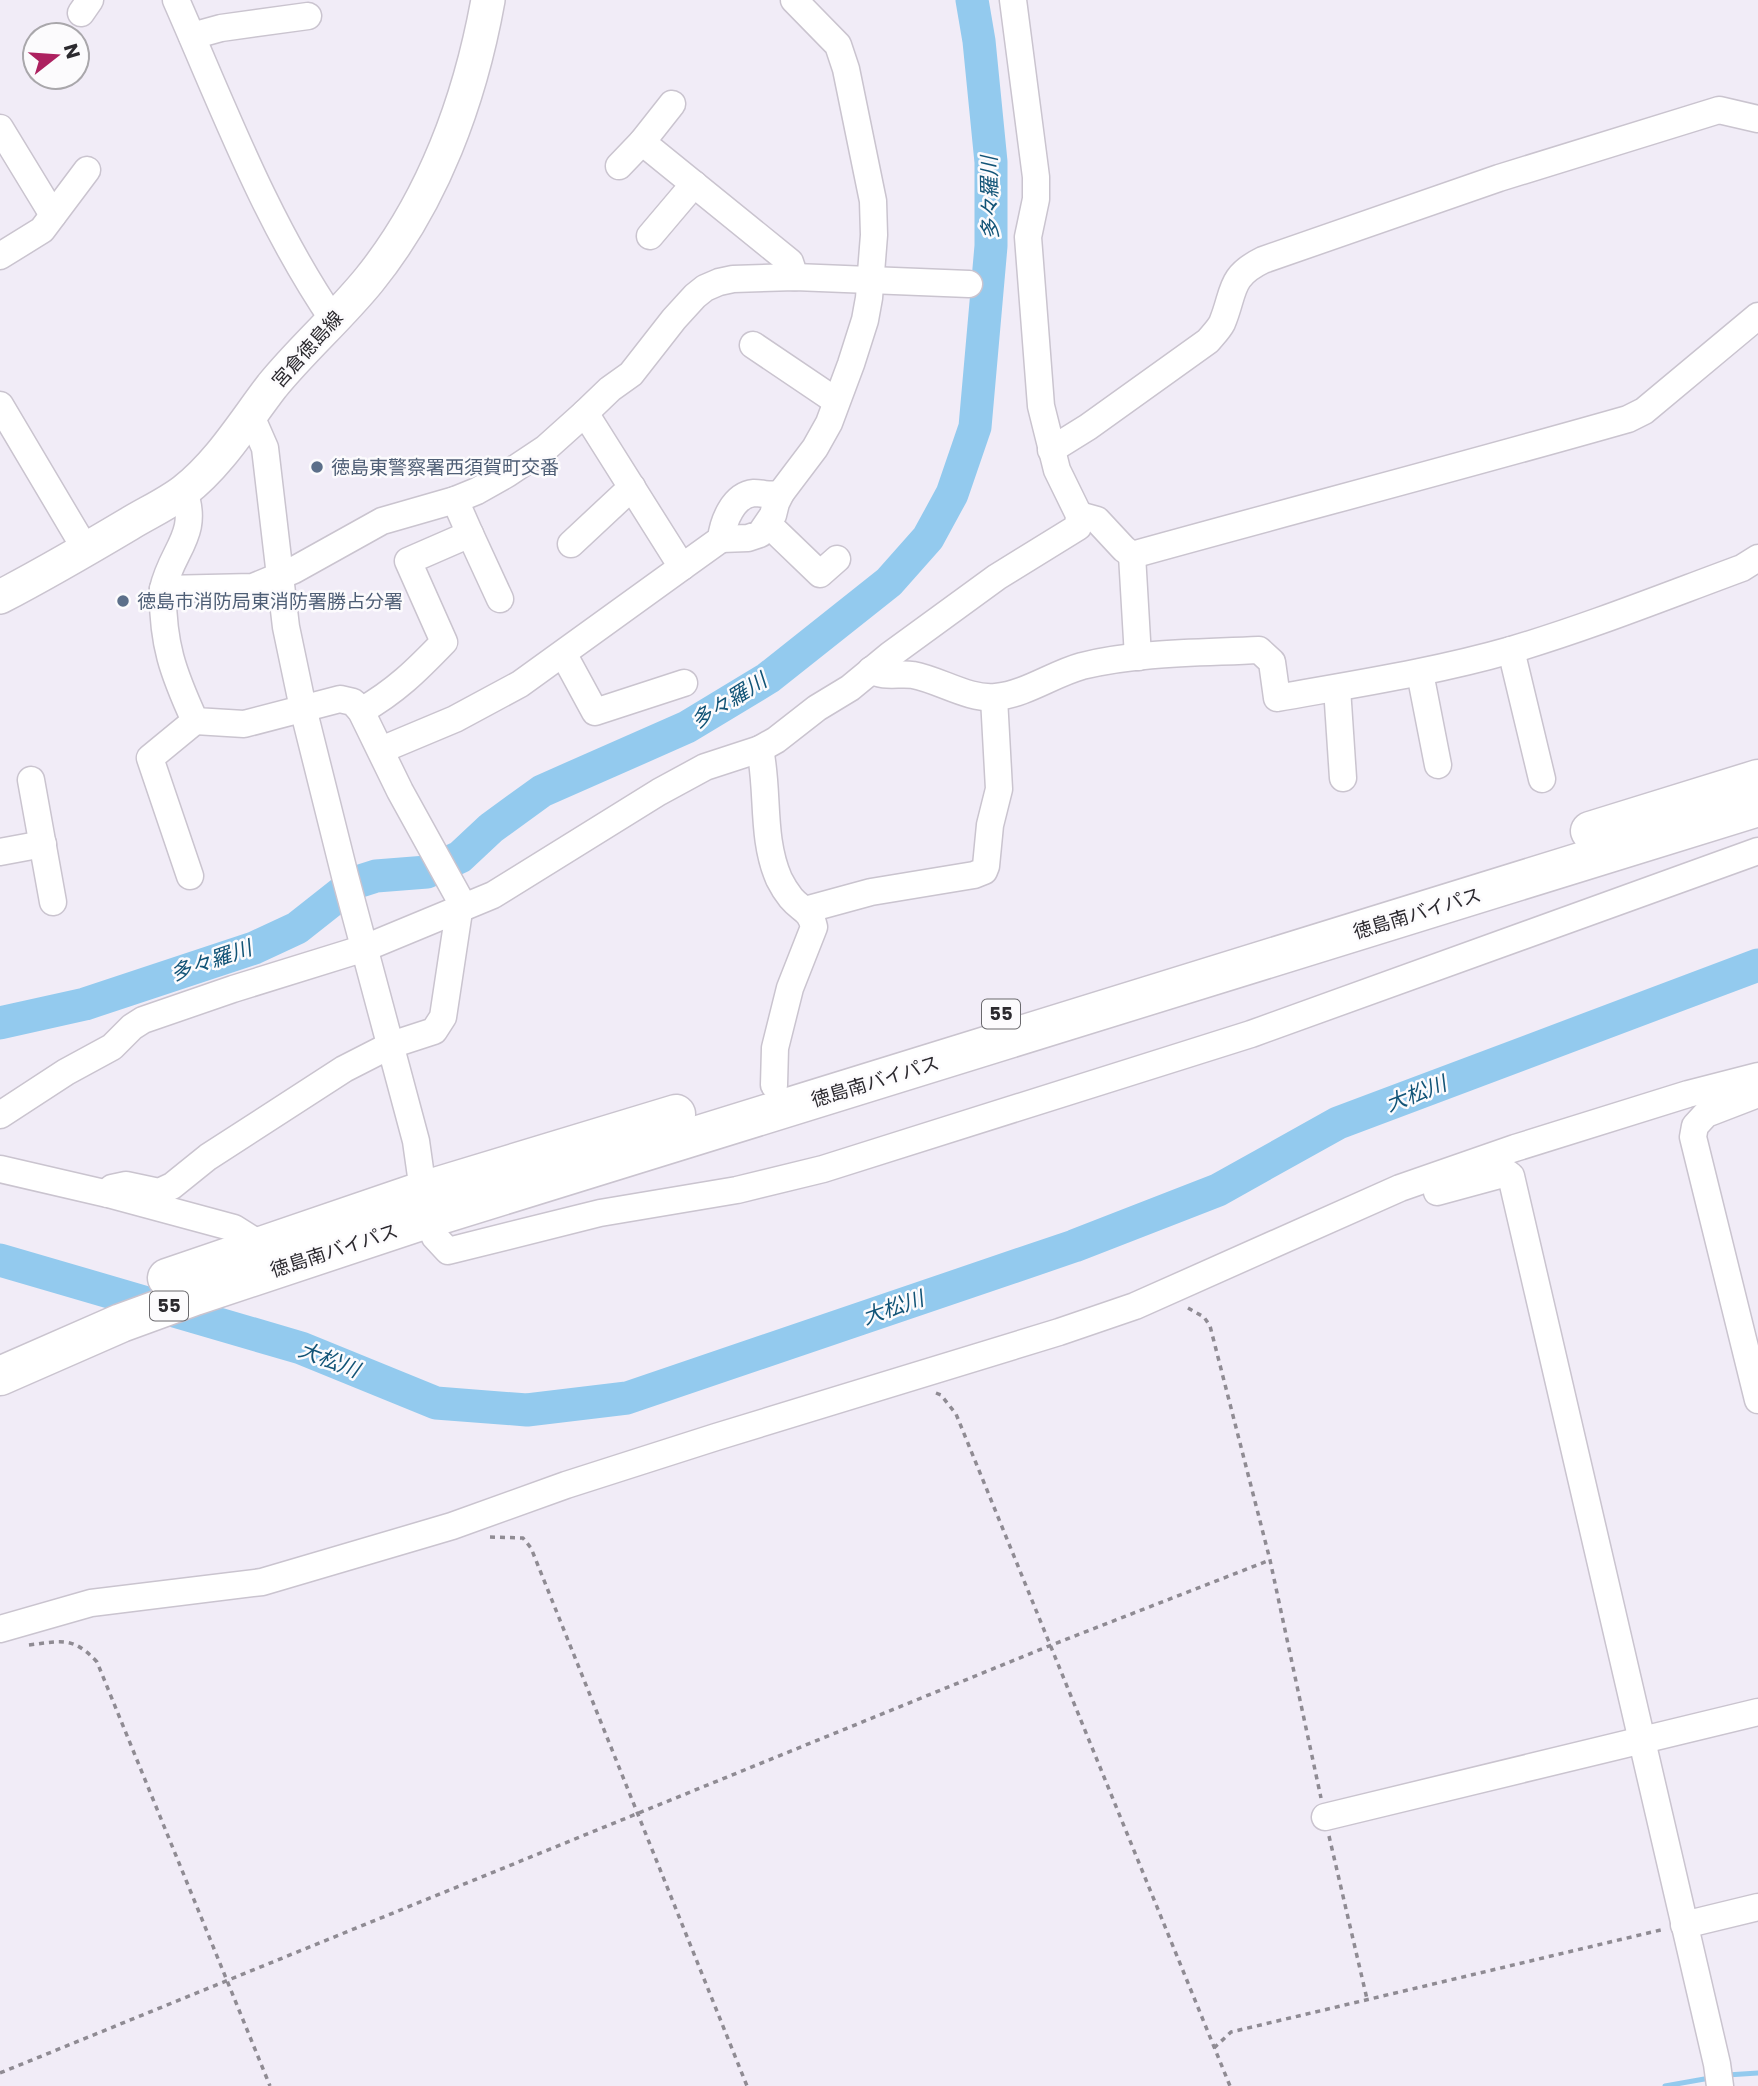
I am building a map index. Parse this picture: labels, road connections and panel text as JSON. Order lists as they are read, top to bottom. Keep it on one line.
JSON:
{"streets":{"highway":["徳島南バイパス","55"],"main road":["宮倉徳島線"]},"water":["多々羅川","大松川"],"places":["徳島東警察署西須賀町交番","徳島市消防局東消防署勝占分署"],"north":"right"}
